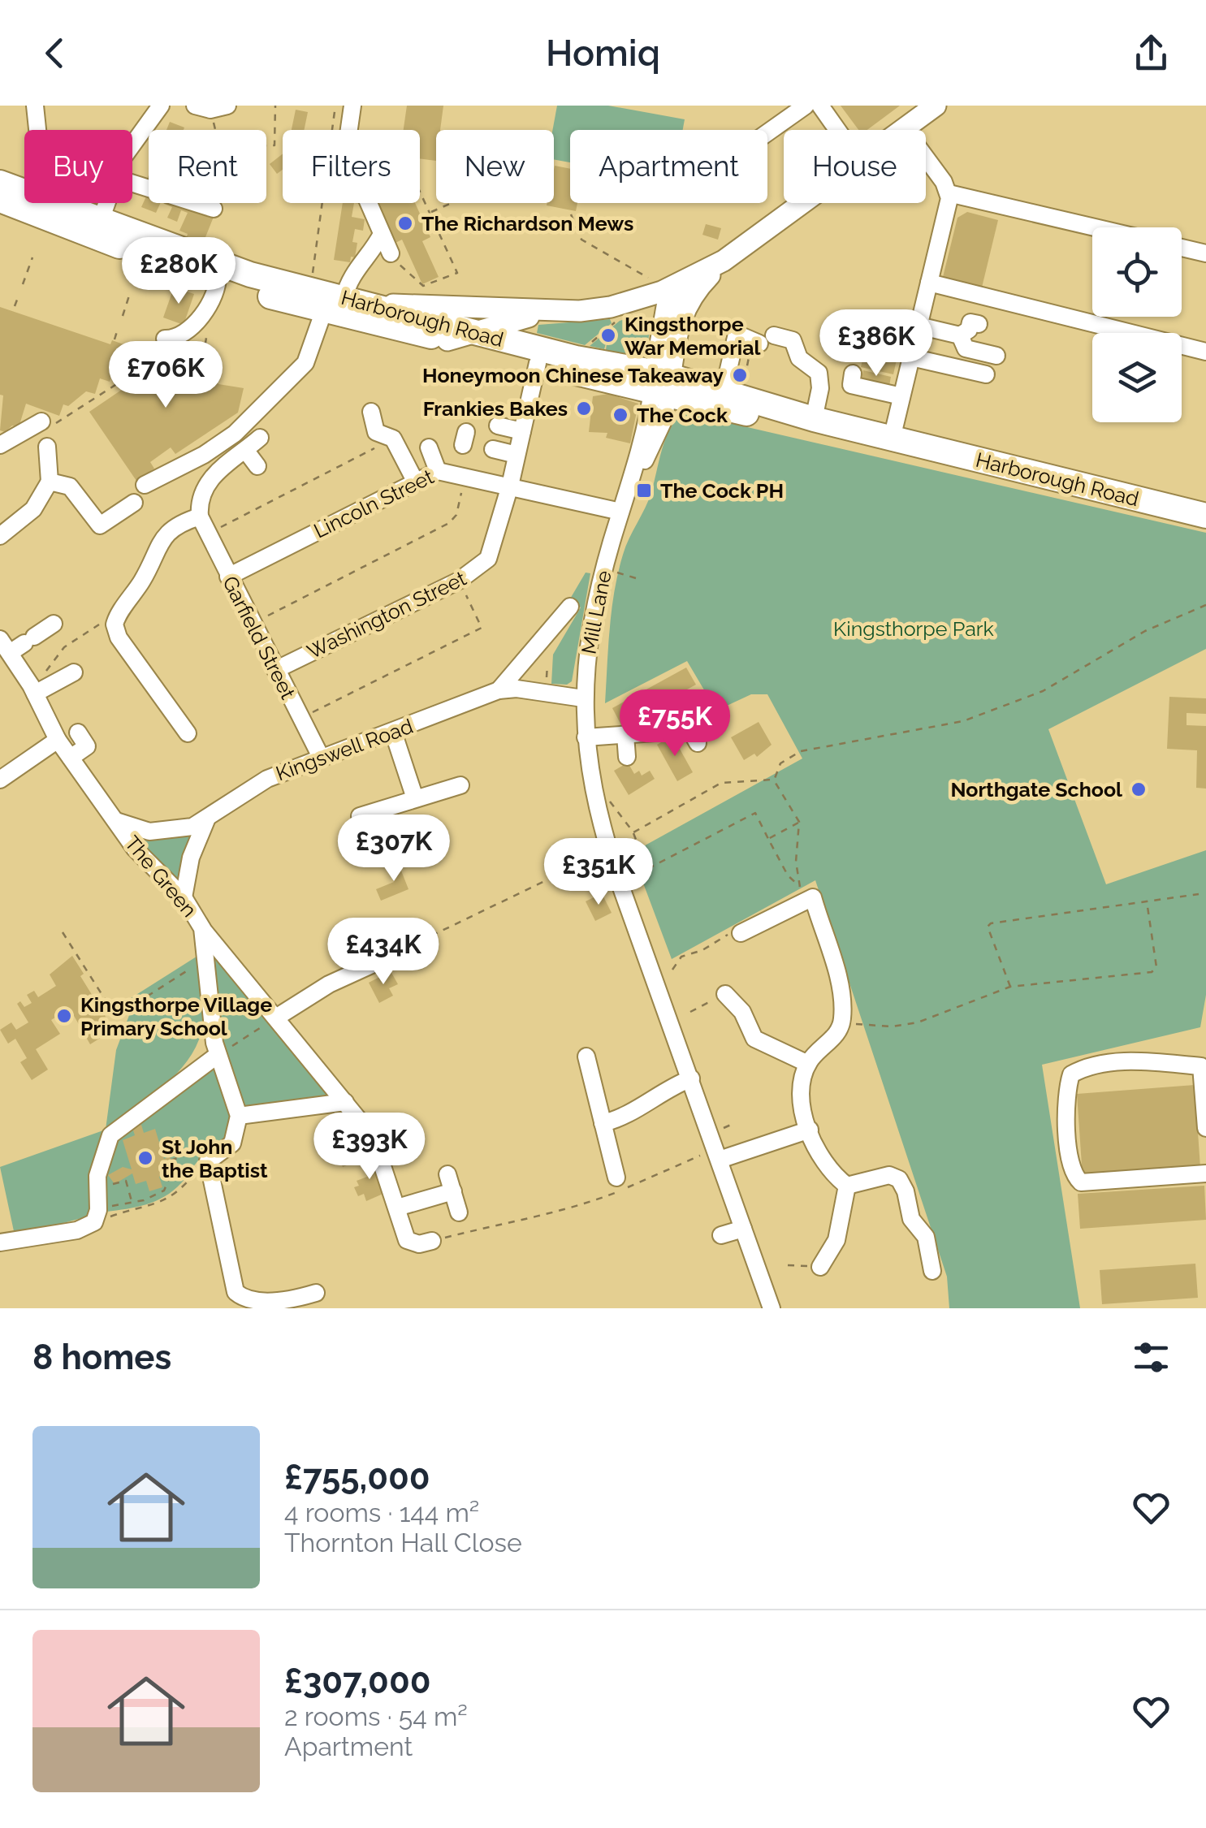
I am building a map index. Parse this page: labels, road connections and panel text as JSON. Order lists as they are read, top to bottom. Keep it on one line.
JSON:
{"streets":{"highway":["Harborough Road"],"street":["Lincoln Street","Mill Lane","Washington Street","Garfield Street","Kingswell Road","The Green"]},"crossings":[["Harborough Road","Mill Lane"],["Harborough Road","Washington Street"],["Lincoln Street","Mill Lane"],["Lincoln Street","Washington Street"],["Lincoln Street","Garfield Street"],["Mill Lane","Kingswell Road"],["Washington Street","Garfield Street"],["Garfield Street","Kingswell Road"],["Kingswell Road","The Green"]],"parks":["Kingsthorpe Park"],"places":{"other":["The Richardson Mews","Kingsthorpe War Memorial","Honeymoon Chinese Takeaway","Frankies Bakes","The Cock","Northgate School","Kingsthorpe Village Primary School","St John the Baptist"],"transit":["The Cock PH"]},"page":{"header":"Homiq","chip":["Buy","Rent","Filters","New","Apartment","House"],"price":["£280K","£386K","£706K","£755K","£307K","£351K","£434K","£393K"],"heading":"8 homes","list":[{"name":"£755,000","note":"4 rooms · 144 m² · Thornton Hall Close"},{"name":"£307,000","note":"2 rooms · 54 m² · Apartment"}]}}
